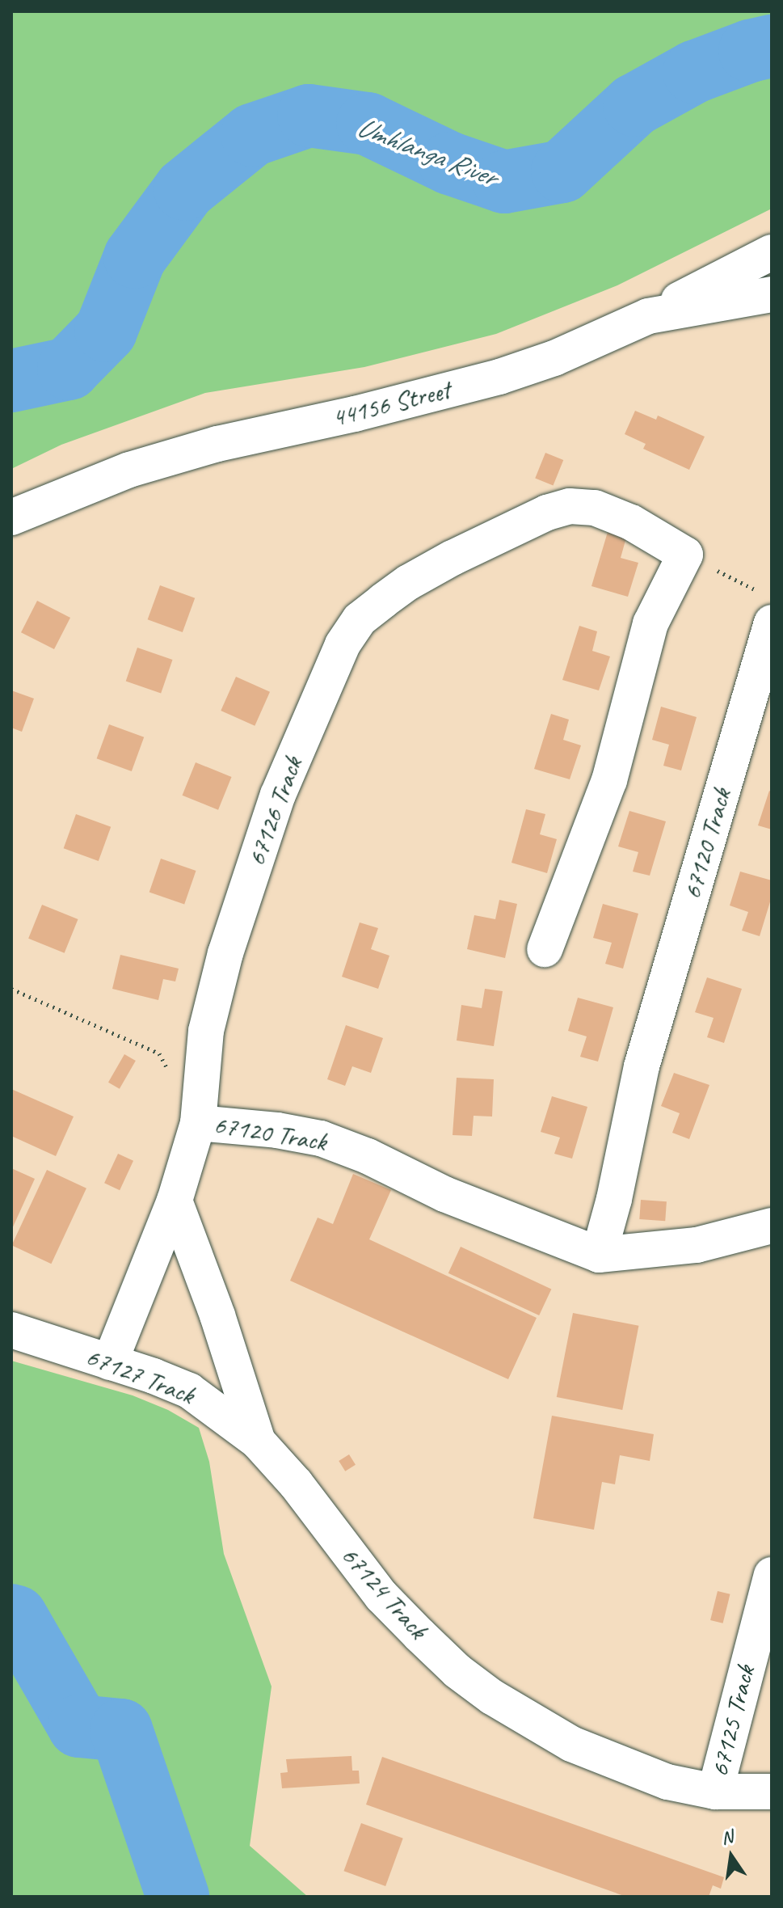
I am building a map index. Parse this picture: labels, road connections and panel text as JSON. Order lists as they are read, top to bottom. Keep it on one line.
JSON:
{"streets":{"street":["44156 Street","67126 Track","67120 Track","67127 Track","67124 Track","67125 Track"]},"crossings":[["67126 Track","67120 Track"],["67126 Track","67127 Track"],["67126 Track","67124 Track"],["67127 Track","67124 Track"],["67124 Track","67125 Track"]],"water":["Umhlanga River"],"north":"top"}
